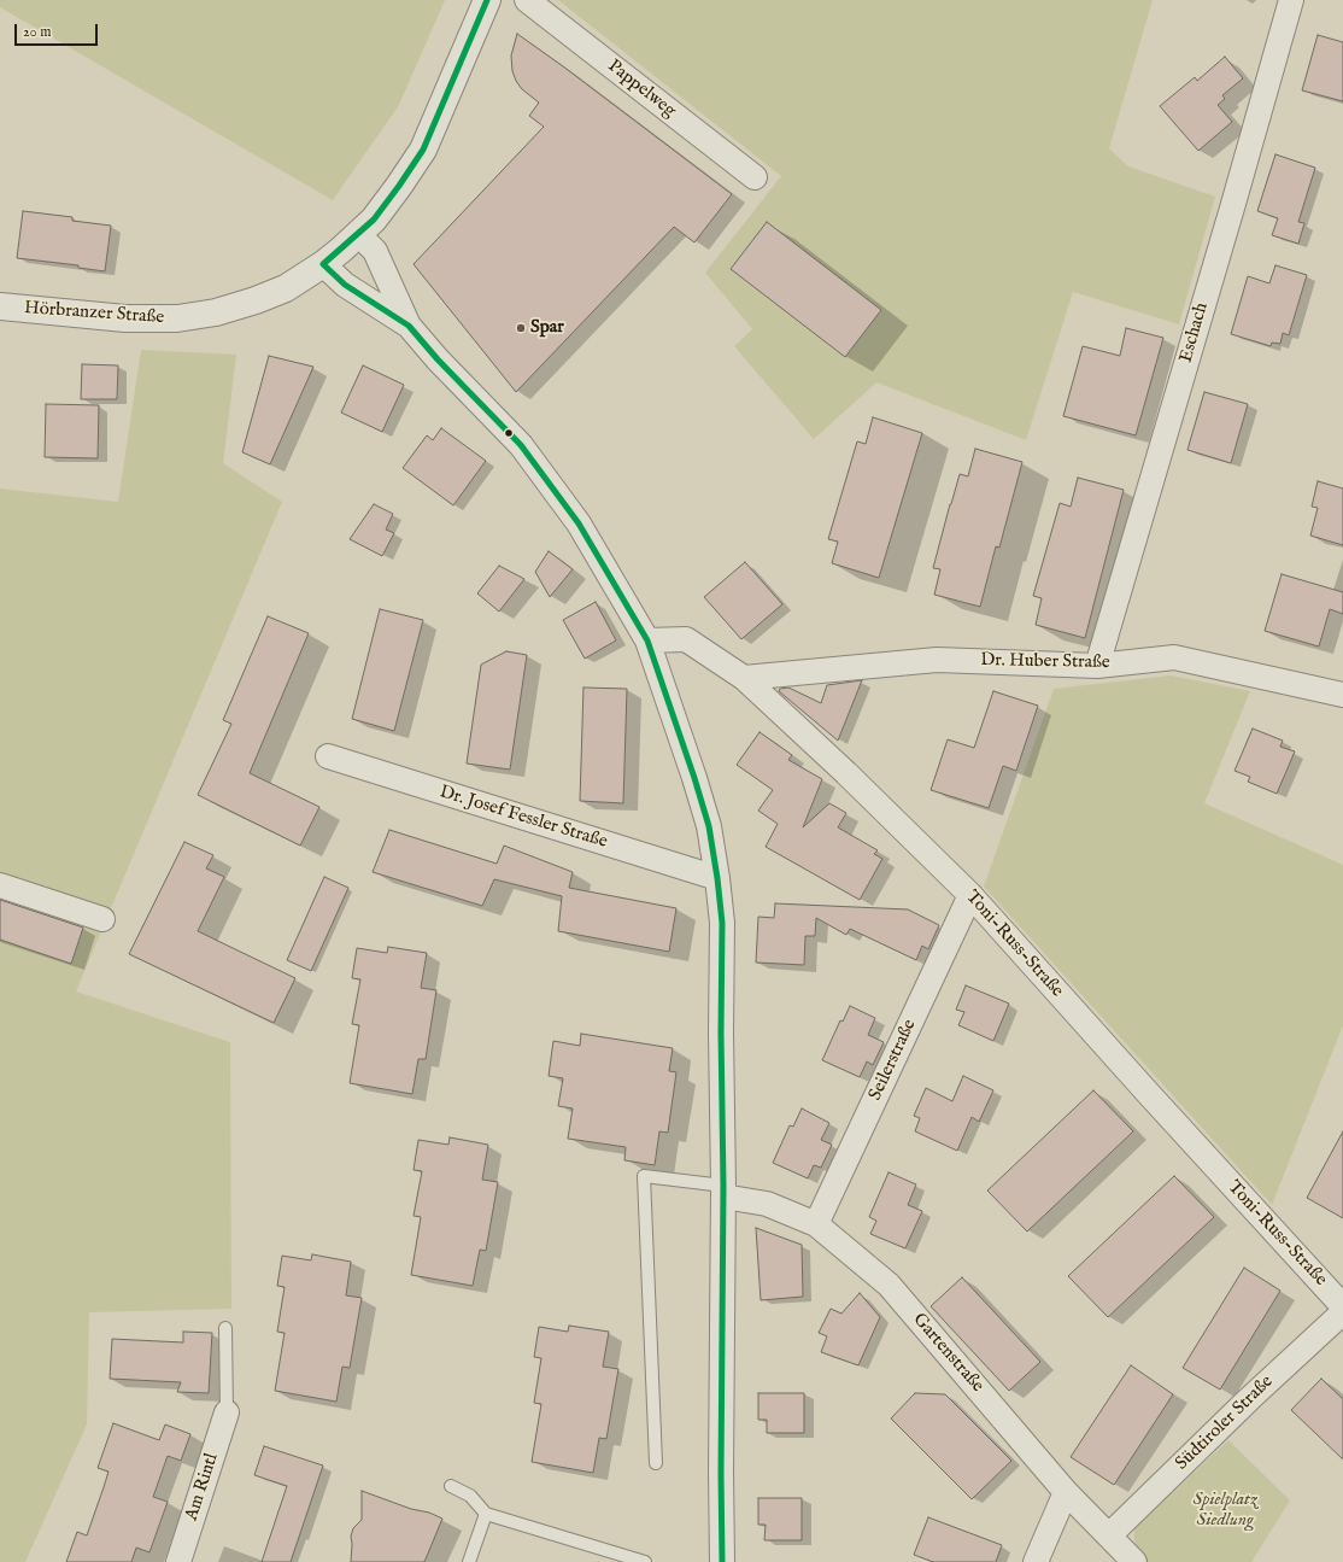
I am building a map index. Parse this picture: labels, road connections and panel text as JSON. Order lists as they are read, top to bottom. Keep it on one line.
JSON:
{"streets":{"street":["Pappelweg","Hörbranzer Straße","Eschach","Dr. Huber Straße","Dr. Josef Fessler Straße","Toni-Russ-Straße","Seilerstraße","Gartenstraße","Südtiroler Straße","Am Rintl"]},"crossings":[["Eschach","Dr. Huber Straße"],["Dr. Huber Straße","Toni-Russ-Straße"],["Toni-Russ-Straße","Seilerstraße"],["Seilerstraße","Gartenstraße"],["Gartenstraße","Südtiroler Straße"]],"parks":["Spielplatz Siedlung"],"places":["Spar"],"scale_bar":"20 m"}
